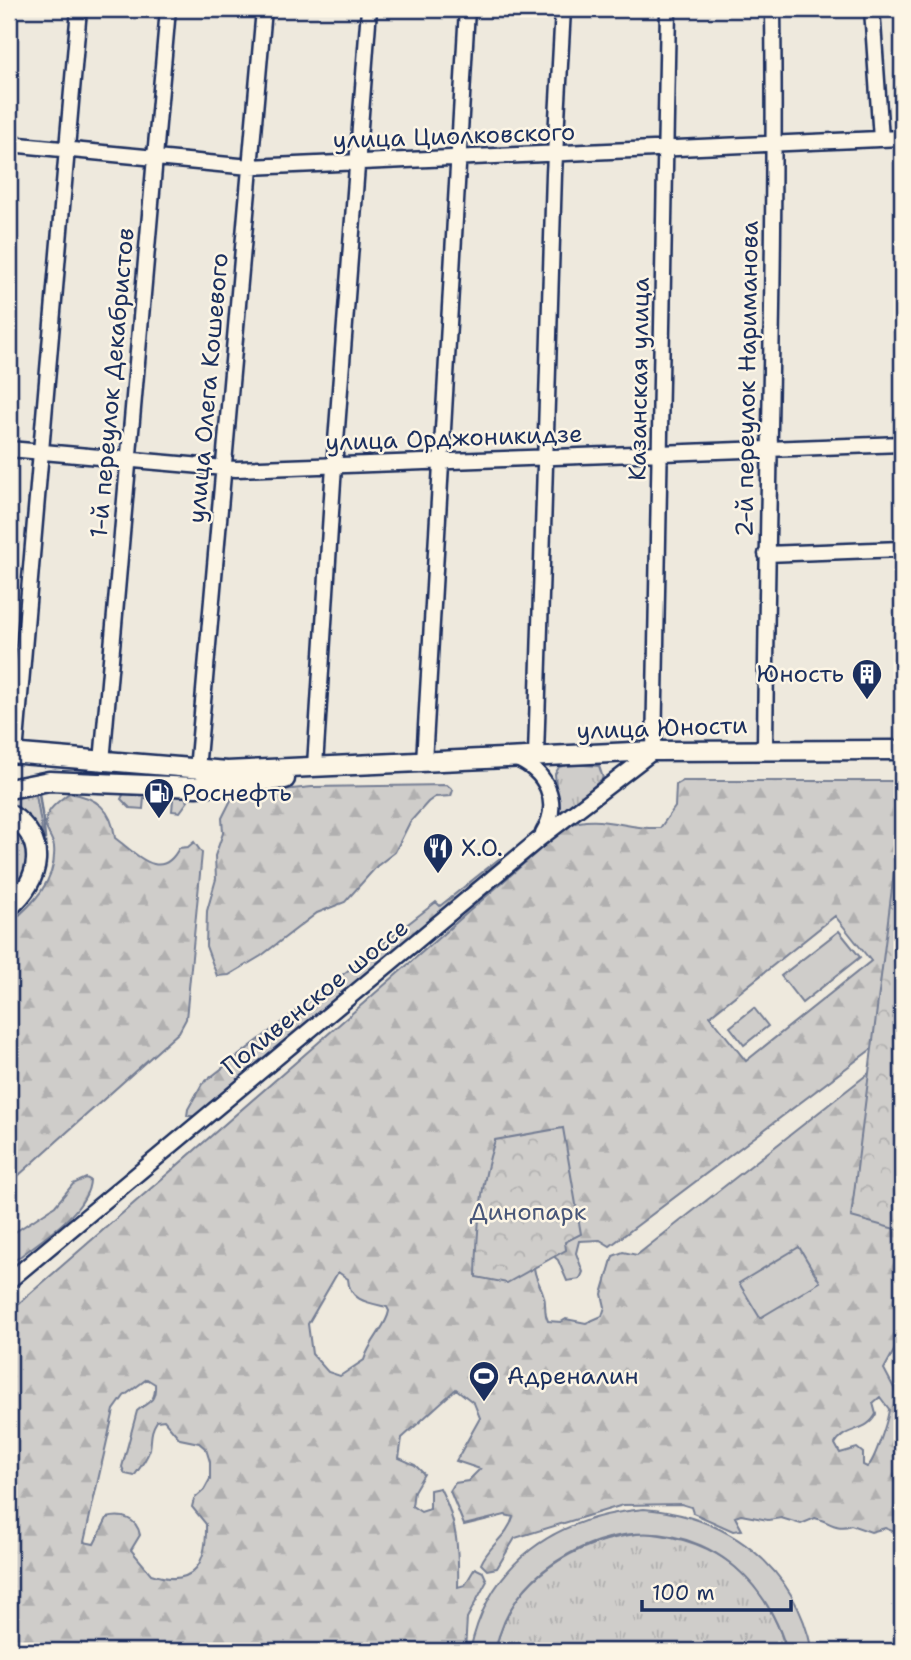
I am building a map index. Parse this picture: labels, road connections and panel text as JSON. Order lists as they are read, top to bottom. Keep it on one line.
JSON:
{"streets":{"main road":["улица Юности"],"street":["улица Циолковского","Казанская улица","2-й переулок Нариманова","1-й переулок Декабристов","улица Олега Кошевого","улица Орджоникидзе","Поливенское шоссе"]},"crossings":[["улица Циолковского","Казанская улица"],["улица Циолковского","2-й переулок Нариманова"],["улица Циолковского","1-й переулок Декабристов"],["улица Циолковского","улица Олега Кошевого"],["Казанская улица","улица Орджоникидзе"],["Казанская улица","улица Юности"],["Казанская улица","Поливенское шоссе"],["2-й переулок Нариманова","улица Орджоникидзе"],["2-й переулок Нариманова","улица Юности"],["1-й переулок Декабристов","улица Орджоникидзе"],["1-й переулок Декабристов","улица Юности"],["улица Олега Кошевого","улица Орджоникидзе"],["улица Олега Кошевого","улица Юности"],["улица Юности","Поливенское шоссе"]],"parks":["Динопарк"],"places":{"building":["Юность"],"fuel station":["Роснефть"],"restaurant":["Х.О."],"sports":["Адреналин"]},"scale_bar":"100 m"}
